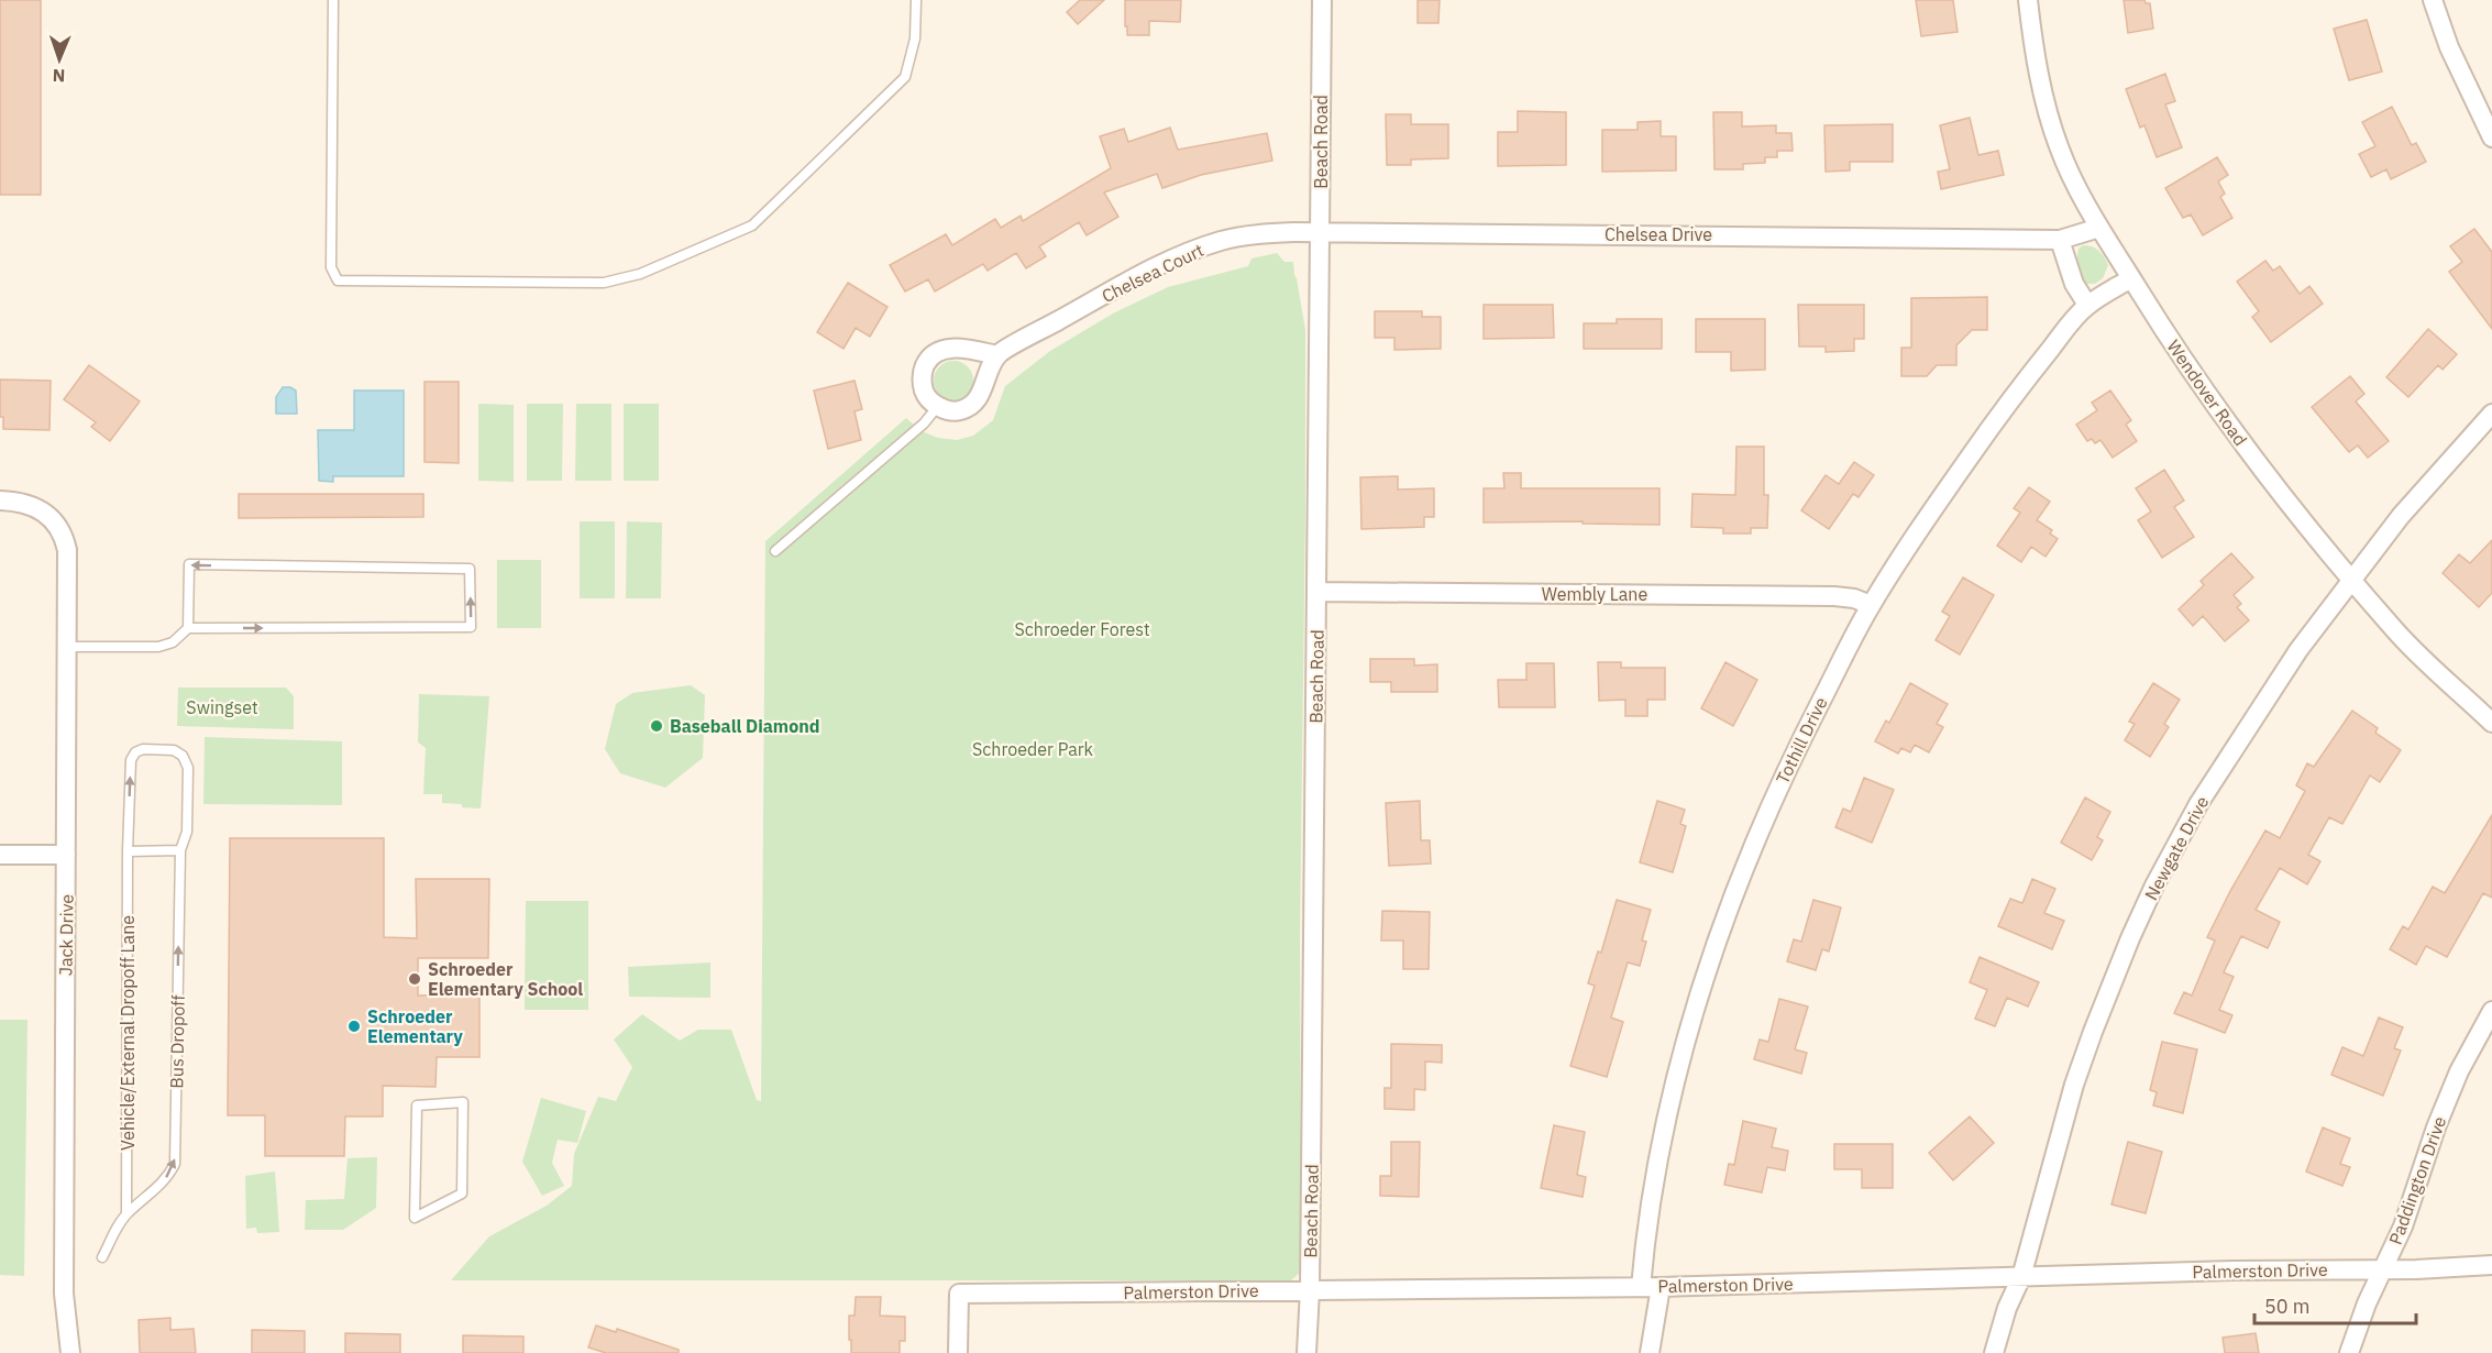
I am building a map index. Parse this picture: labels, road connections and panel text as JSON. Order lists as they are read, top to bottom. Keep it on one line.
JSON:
{"streets":{"street":["Beach Road","Chelsea Drive","Chelsea Court","Wendover Road","Wembly Lane","Tothill Drive","Newgate Drive","Jack Drive","Paddington Drive","Palmerston Drive"],"lane":["Vehicle/External Dropoff Lane","Bus Dropoff"]},"crossings":[["Beach Road","Chelsea Drive"],["Beach Road","Chelsea Court"],["Beach Road","Wembly Lane"],["Beach Road","Palmerston Drive"],["Chelsea Drive","Chelsea Court"],["Chelsea Drive","Wendover Road"],["Wendover Road","Tothill Drive"],["Wendover Road","Newgate Drive"],["Wembly Lane","Tothill Drive"],["Tothill Drive","Palmerston Drive"],["Newgate Drive","Palmerston Drive"],["Vehicle/External Dropoff Lane","Bus Dropoff"],["Paddington Drive","Palmerston Drive"]],"parks":["Schroeder Forest","Swingset","Schroeder Park"],"places":["Baseball Diamond","Schroeder Elementary School","Schroeder Elementary"],"scale_bar":"50 m","north":"bottom"}
